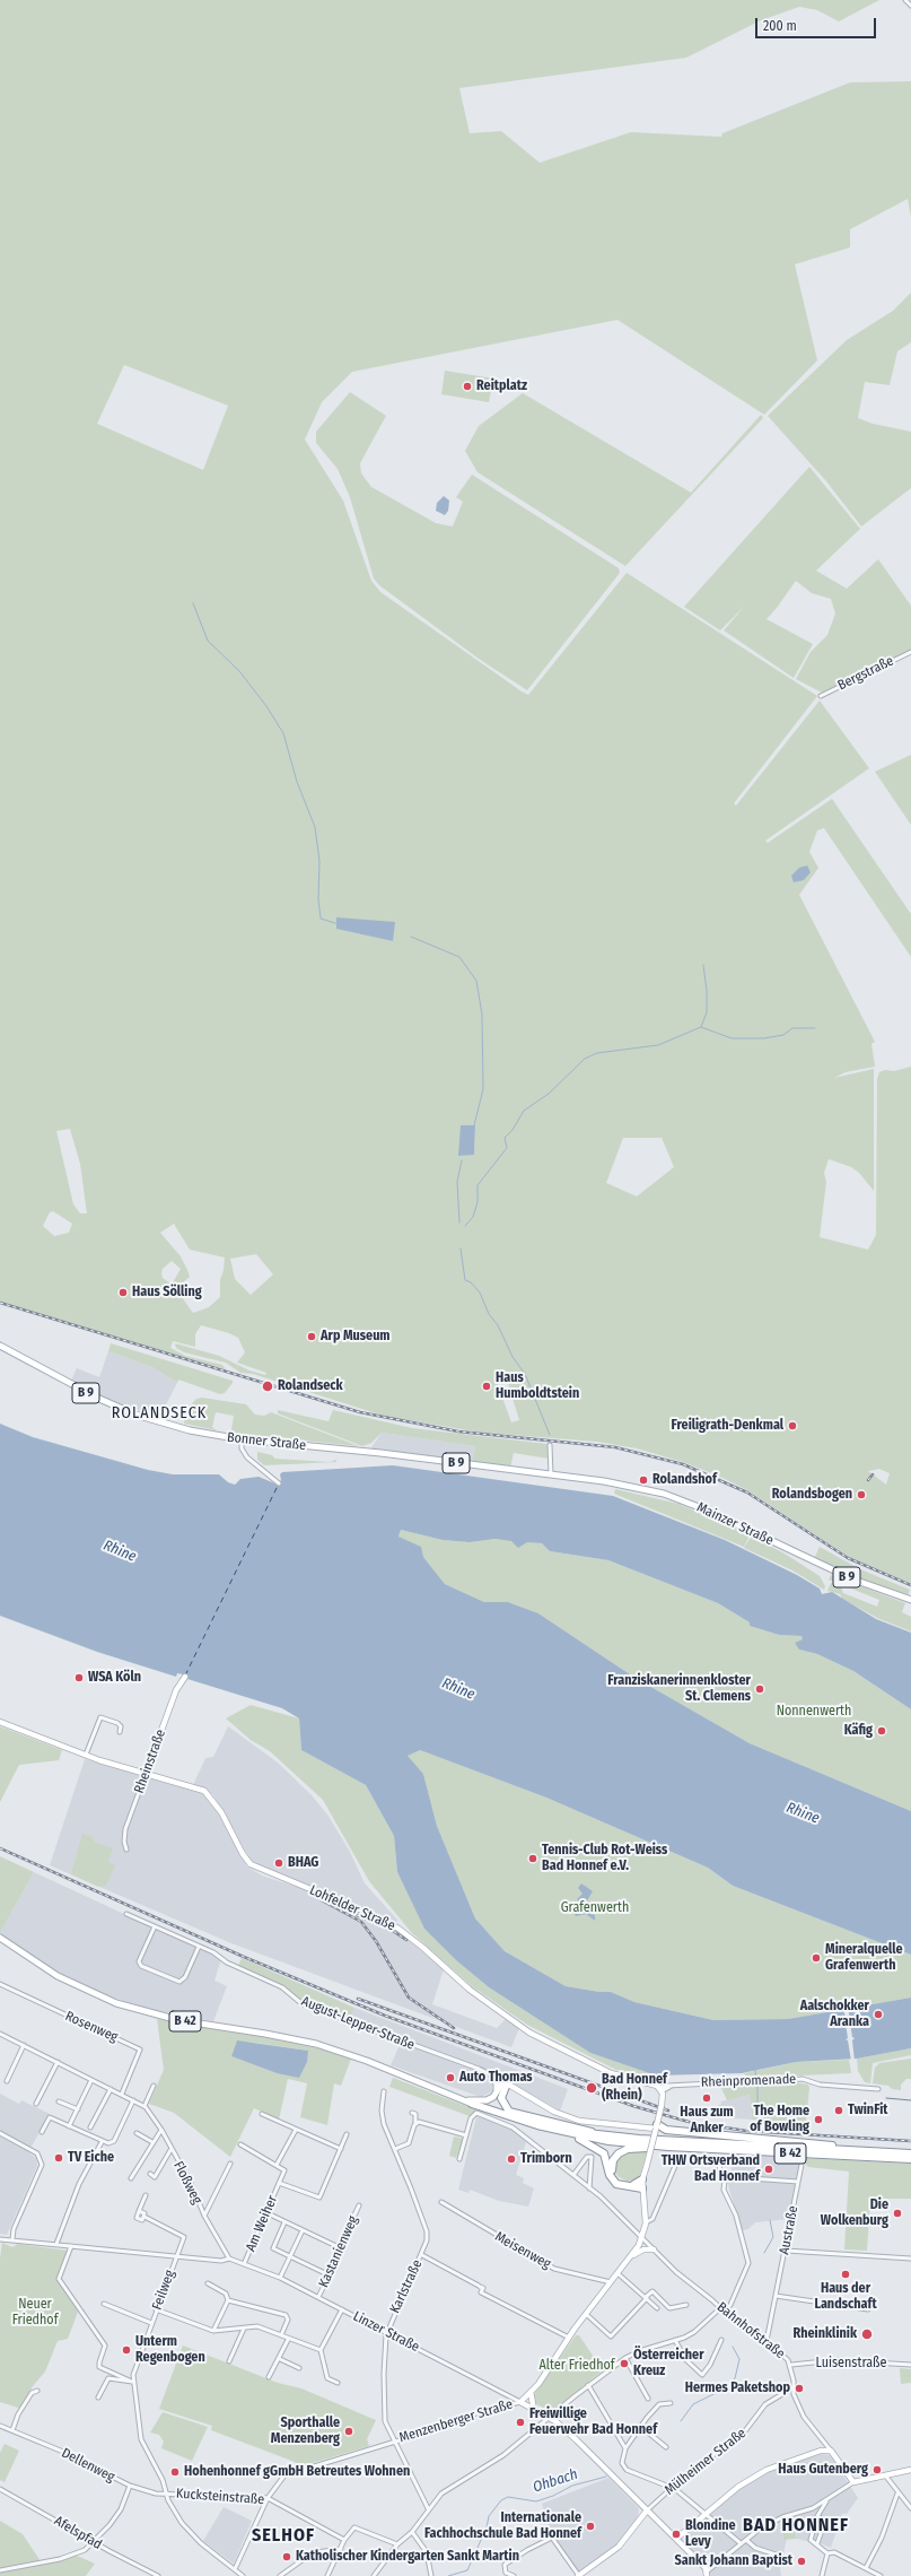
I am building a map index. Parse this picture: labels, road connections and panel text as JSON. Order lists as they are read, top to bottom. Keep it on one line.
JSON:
{"streets":{"highway":["B 42"],"main road":["B 9","Bonner Straße","Mainzer Straße","Rheinstraße","Lohfelder Straße","August-Lepper-Straße","Linzer Straße","Menzenberger Straße","Mülheimer Straße"],"street":["Bergstraße","Rosenweg","Rheinpromenade","Floßweg","Am Weiher","Austraße","Meisenweg","Kastanienweg","Karlstraße","Feilweg","Bahnhofstraße","Luisenstraße","Dellenweg","Kucksteinstraße","Afelspfad"]},"crossings":[["Bonner Straße","Mainzer Straße"],["Rheinstraße","Lohfelder Straße"],["Lohfelder Straße","Rheinpromenade"],["August-Lepper-Straße","Menzenberger Straße"],["Rosenweg","Floßweg"],["Floßweg","Linzer Straße"],["Am Weiher","Linzer Straße"],["Austraße","Bahnhofstraße"],["Meisenweg","Menzenberger Straße"],["Kastanienweg","Linzer Straße"],["Karlstraße","Linzer Straße"],["Karlstraße","Menzenberger Straße"],["Feilweg","Linzer Straße"],["Bahnhofstraße","Luisenstraße"],["Bahnhofstraße","Menzenberger Straße"],["Bahnhofstraße","Mülheimer Straße"],["Linzer Straße","Menzenberger Straße"],["Linzer Straße","Mülheimer Straße"],["Menzenberger Straße","Kucksteinstraße"],["Dellenweg","Kucksteinstraße"]],"districts":["ROLANDSECK","BAD HONNEF","SELHOF"],"water":["Rhine","Ohbach"],"parks":["Nonnenwerth","Grafenwerth","Neuer Friedhof","Alter Friedhof"],"places":["Reitplatz","Haus Sölling","Arp Museum","Rolandseck","Haus Humboldtstein","Freiligrath-Denkmal","Rolandshof","Rolandsbogen","WSA Köln","Franziskanerinnenkloster St. Clemens","Käfig","Tennis-Club Rot-Weiss Bad Honnef e.V.","BHAG","Mineralquelle Grafenwerth","Aalschokker Aranka","Auto Thomas","Bad Honnef (Rhein)","Haus zum Anker","TwinFit","The Home of Bowling","TV Eiche","Trimborn","THW Ortsverband Bad Honnef","Die Wolkenburg","Haus der Landschaft","Rheinklinik","Unterm Regenbogen","Österreicher Kreuz","Hermes Paketshop","Freiwillige Feuerwehr Bad Honnef","Sporthalle Menzenberg","Haus Gutenberg","Hohenhonnef gGmbH Betreutes Wohnen","Internationale Fachhochschule Bad Honnef","Blondine Levy","Katholischer Kindergarten Sankt Martin","Sankt Johann Baptist"],"scale_bar":"200 m"}
